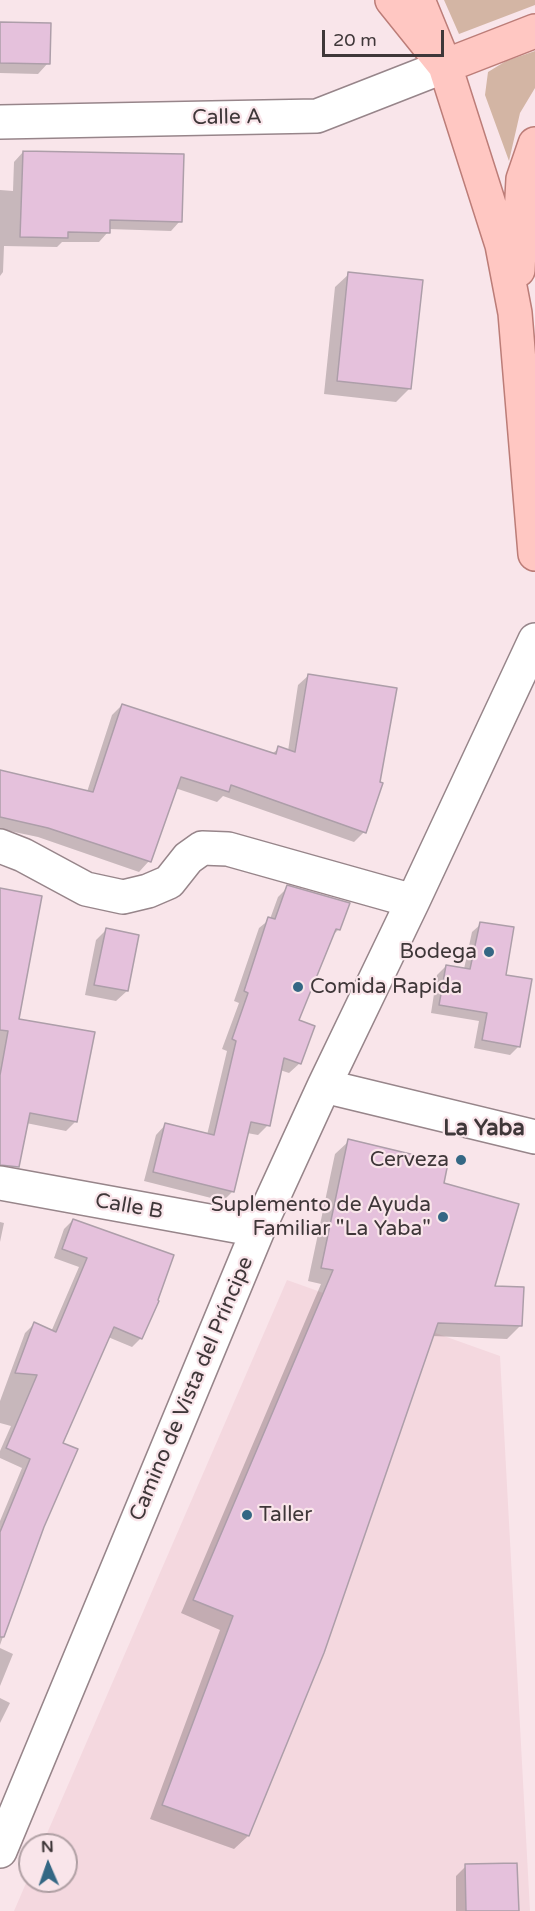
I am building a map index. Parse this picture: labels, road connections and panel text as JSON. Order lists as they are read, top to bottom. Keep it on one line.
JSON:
{"streets":{"street":["Calle A","Calle B","Camino de Vista del Príncipe"]},"crossings":[["Calle B","Camino de Vista del Príncipe"]],"districts":["La Yaba"],"places":["Bodega","Comida Rapida","Cerveza","Suplemento de Ayuda Familiar \"La Yaba\"","Taller"],"scale_bar":"20 m","north":"top"}
